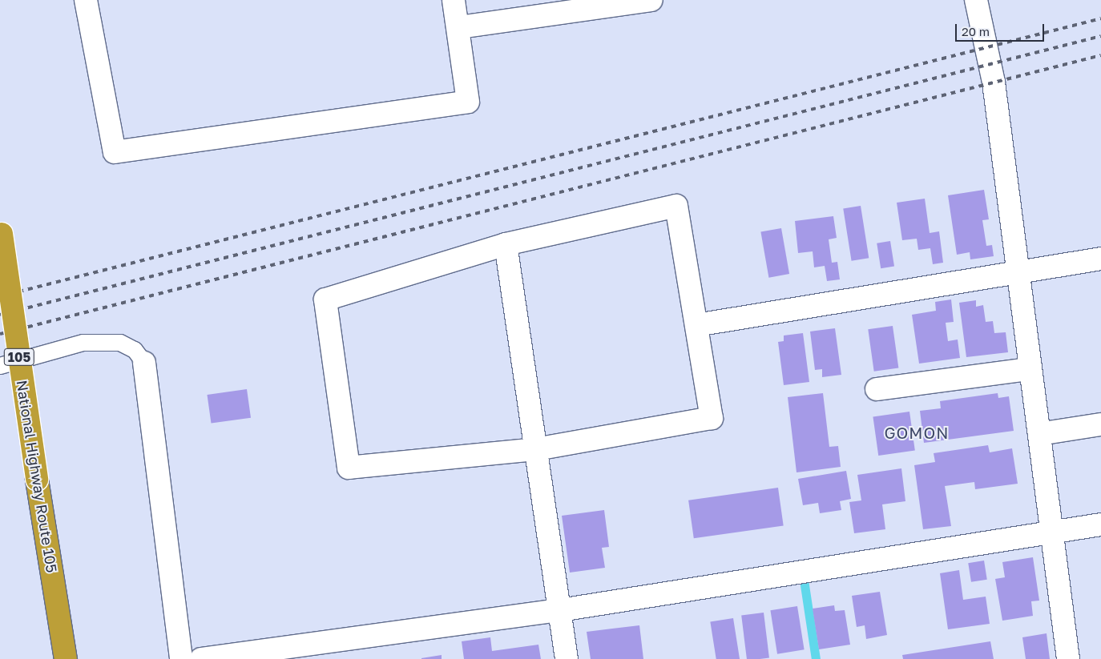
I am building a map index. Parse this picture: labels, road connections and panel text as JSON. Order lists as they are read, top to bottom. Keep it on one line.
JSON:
{"streets":{"highway":["105","National Highway Route 105"]},"districts":["GOMON"],"scale_bar":"20 m"}
